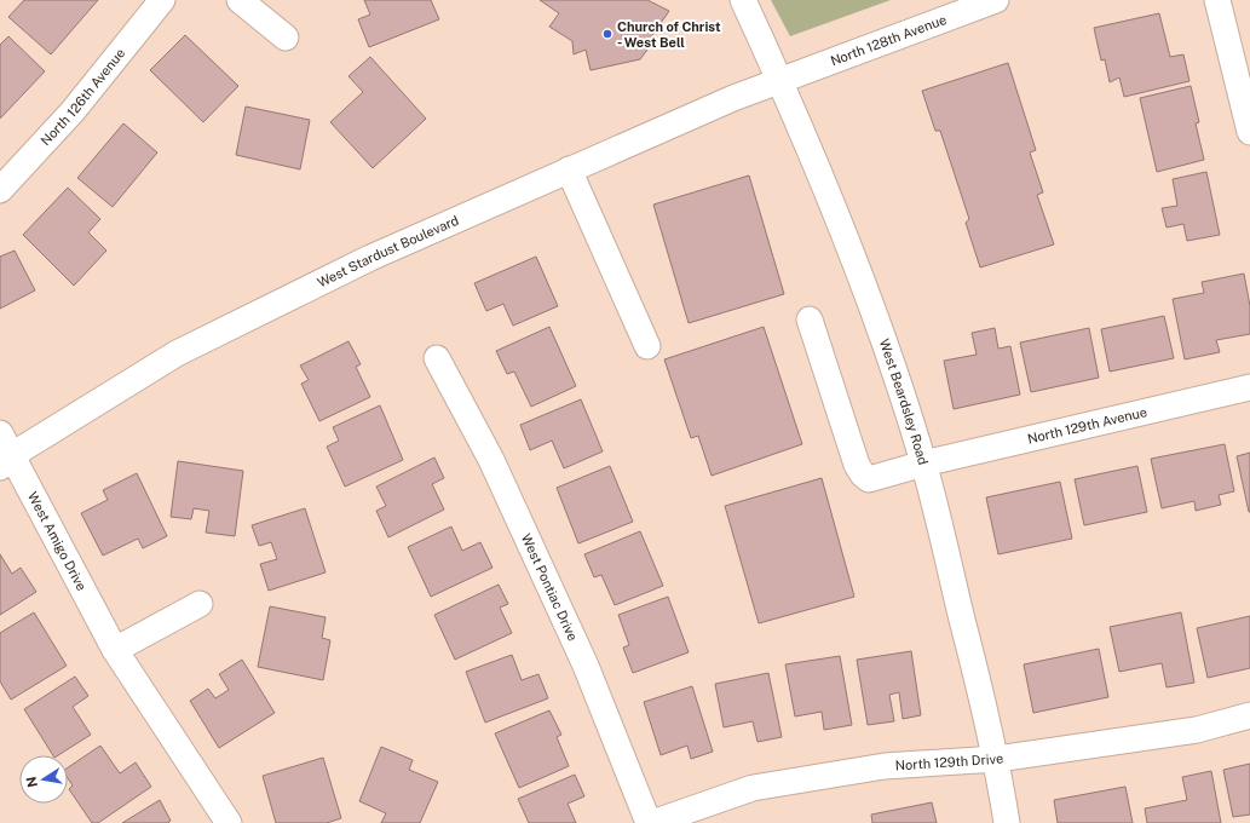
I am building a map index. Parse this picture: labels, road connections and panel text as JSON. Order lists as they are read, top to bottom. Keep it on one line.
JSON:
{"streets":{"street":["North 128th Avenue","North 126th Avenue","West Stardust Boulevard","West Beardsley Road","North 129th Avenue","West Amigo Drive","West Pontiac Drive","North 129th Drive"]},"crossings":[["North 128th Avenue","West Stardust Boulevard"],["North 128th Avenue","West Beardsley Road"],["West Stardust Boulevard","West Beardsley Road"],["West Stardust Boulevard","West Amigo Drive"],["West Beardsley Road","North 129th Avenue"],["West Beardsley Road","North 129th Drive"]],"places":["Church of Christ - West Bell"],"north":"left"}
